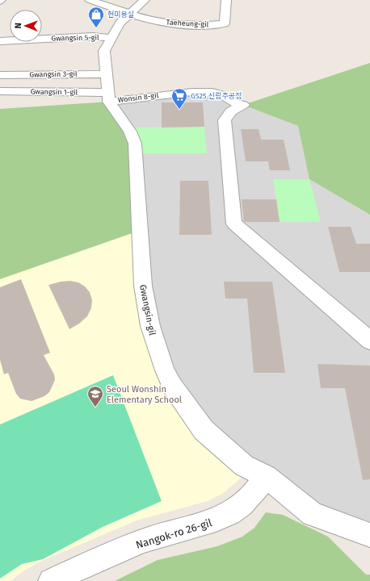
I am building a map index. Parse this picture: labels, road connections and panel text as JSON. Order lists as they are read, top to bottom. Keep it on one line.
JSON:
{"streets":{"street":["Taeheung-gil","Gwangsin 5-gil","Gwangsin 3-gil","Gwangsin 1-gil","Wonsin 8-gil","Gwangsin-gil","Nangok-ro 26-gil"]},"crossings":[["Taeheung-gil","Gwangsin-gil"],["Gwangsin 5-gil","Gwangsin-gil"],["Gwangsin 3-gil","Gwangsin-gil"],["Gwangsin 1-gil","Wonsin 8-gil"],["Gwangsin 1-gil","Gwangsin-gil"],["Wonsin 8-gil","Gwangsin-gil"],["Gwangsin-gil","Nangok-ro 26-gil"]],"places":{"shop":["현미용실"],"supermarket":["GS25 신림주공점"],"school or university":["Seoul Wonshin Elementary School"]},"north":"left"}
